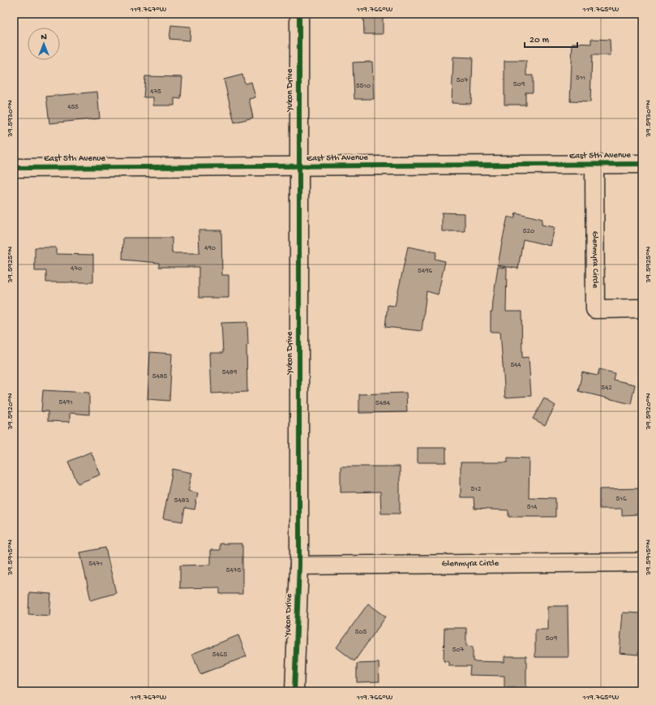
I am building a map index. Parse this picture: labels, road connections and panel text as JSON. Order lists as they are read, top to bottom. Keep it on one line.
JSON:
{"streets":{"street":["Yukon Drive","East 5th Avenue","Glenmyra Circle"]},"crossings":[["Yukon Drive","East 5th Avenue"],["Yukon Drive","Glenmyra Circle"],["East 5th Avenue","Glenmyra Circle"]],"house_numbers":["511","507","509","5510","475","455","520","490","470","5496","544","5489","5485","542","5491","5484","512","516","5483","514","5471","5475","505","509","507","5465"],"scale_bar":"20 m","north":"top","coordinates":["119.767°W","119.766°W","119.765°W","39.5930°N","39.5925°N","39.5920°N","39.5915°N"]}
